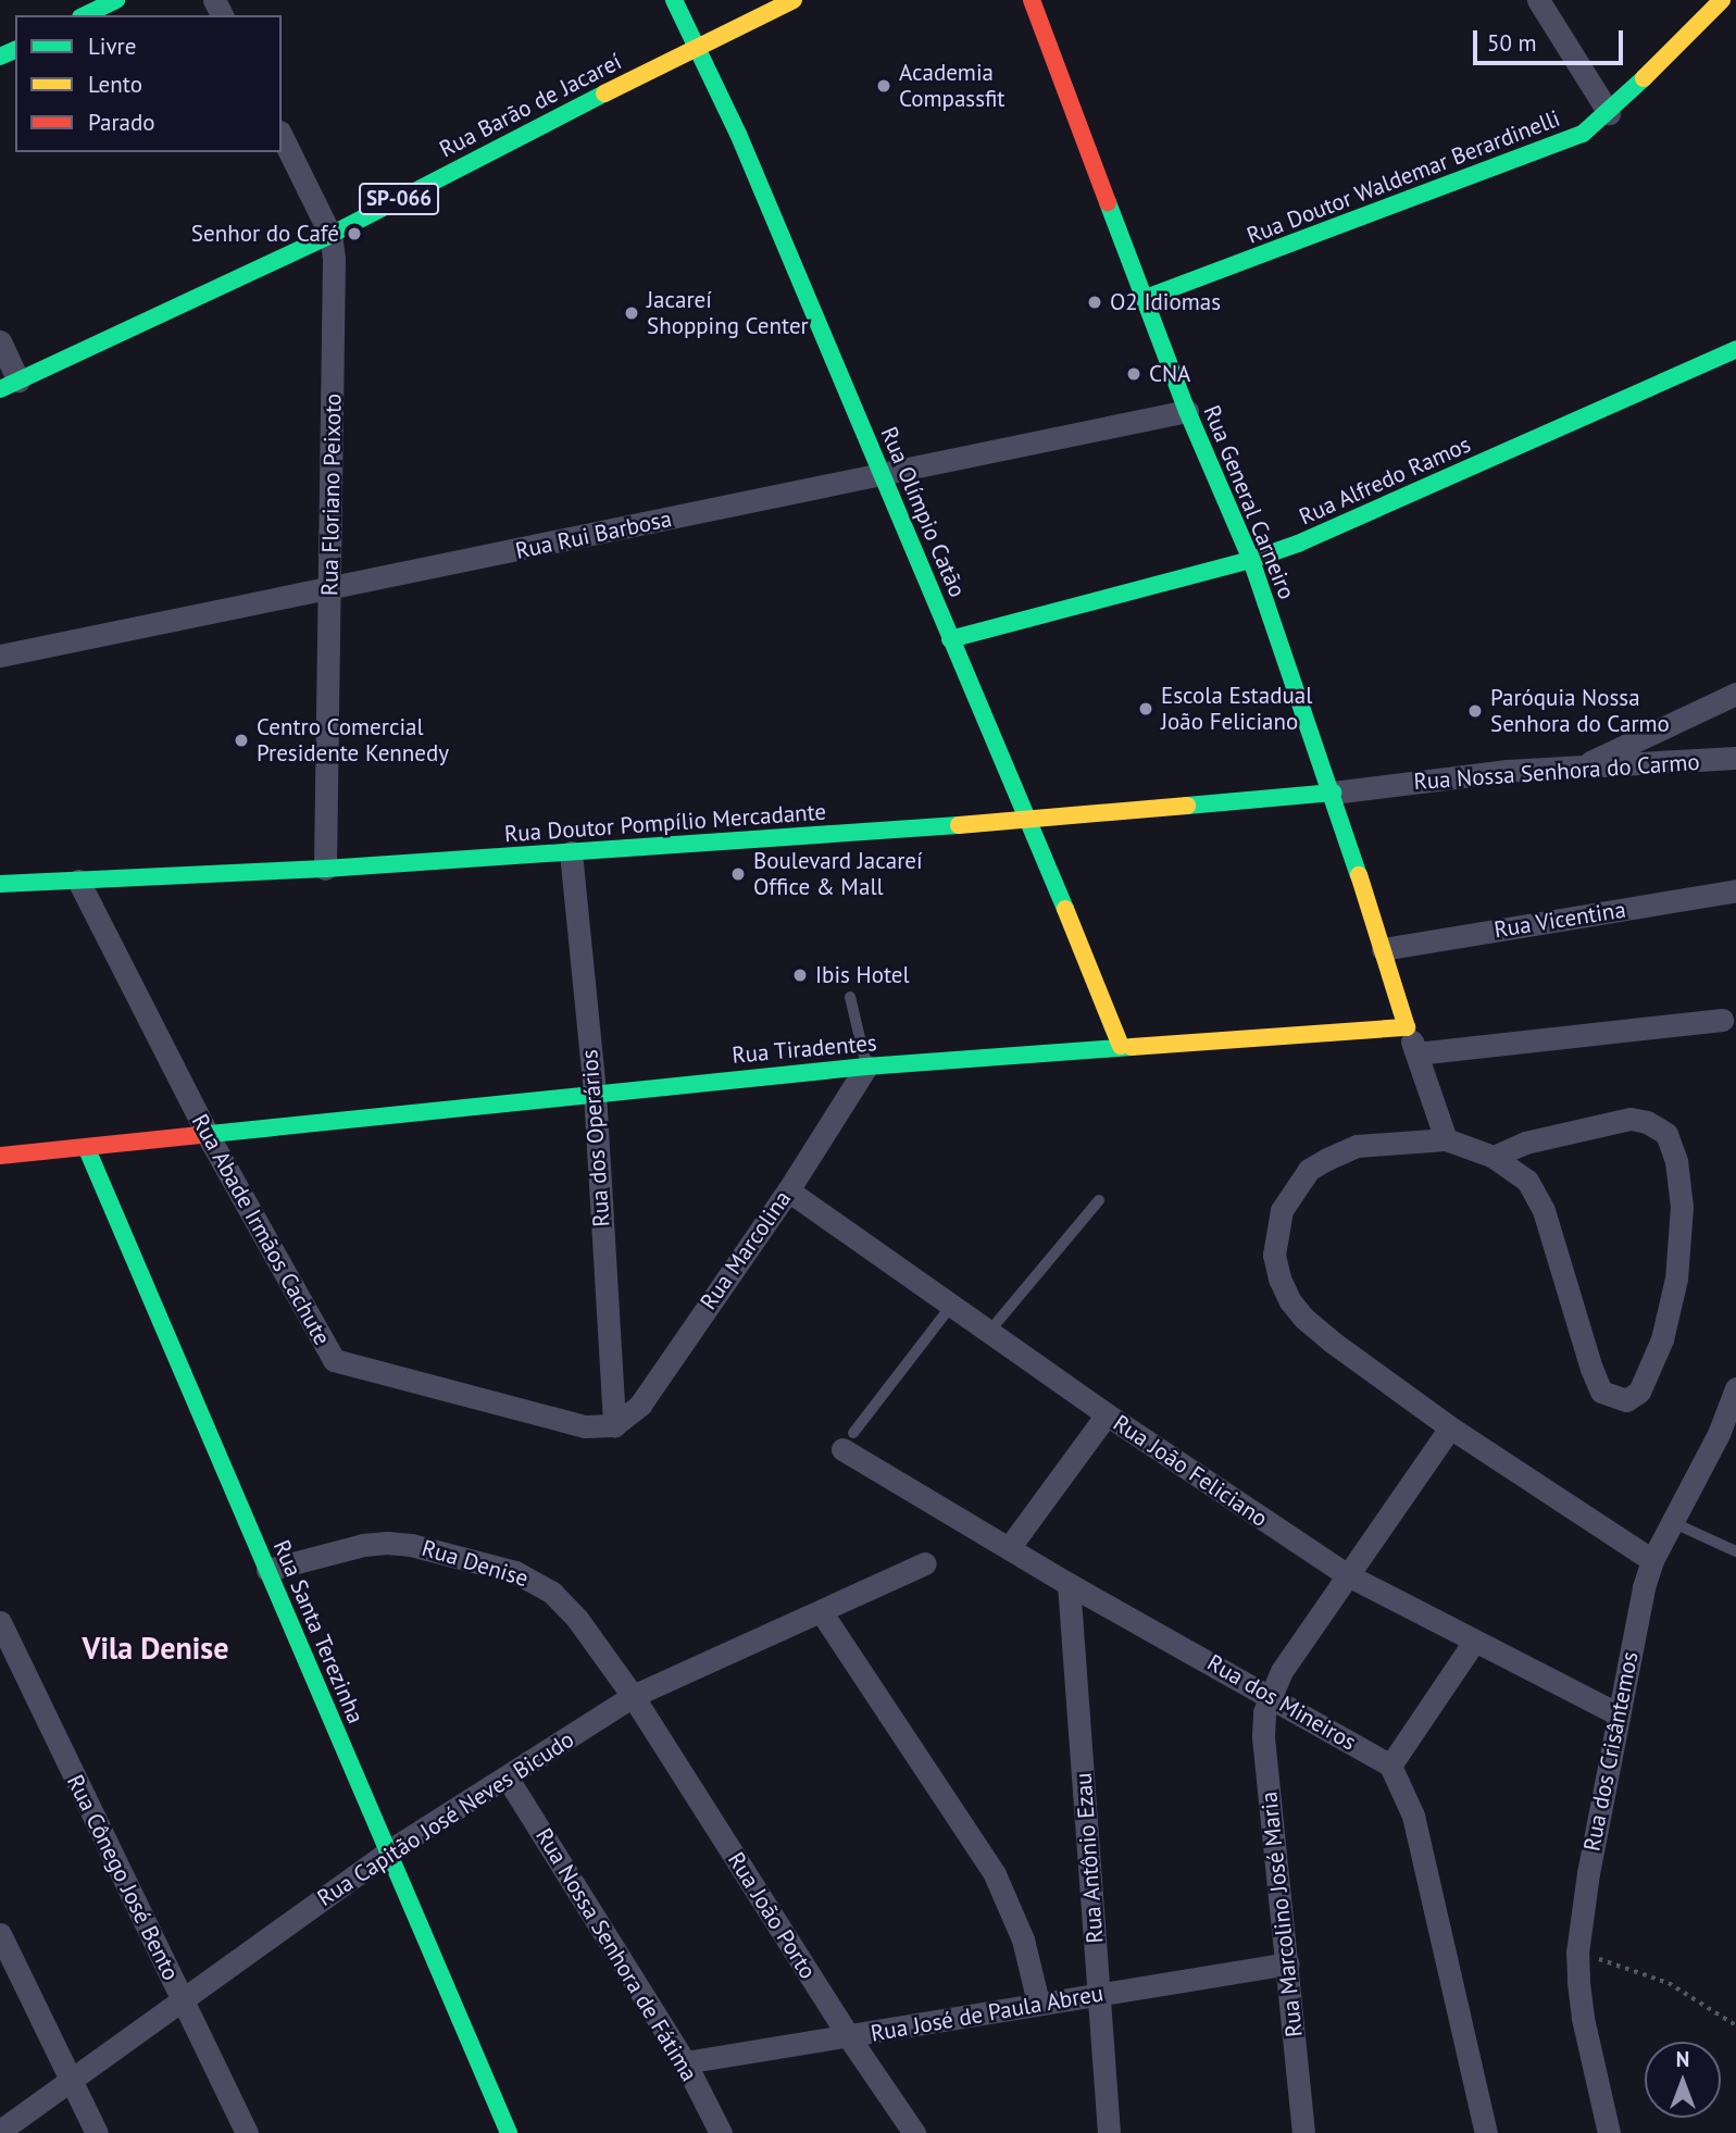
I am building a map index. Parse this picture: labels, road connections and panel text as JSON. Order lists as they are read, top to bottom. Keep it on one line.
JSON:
{"streets":{"main road":["Rua Barão de Jacareí","Rua Doutor Waldemar Berardinelli","SP-066","Rua Alfredo Ramos","Rua General Carneiro","Rua Olímpio Catão","Rua Doutor Pompílio Mercadante","Rua Tiradentes","Rua Santa Terezinha"],"street":["Rua Floriano Peixoto","Rua Rui Barbosa","Rua Nossa Senhora do Carmo","Rua Vicentina","Rua dos Operários","Rua Abade Irmãos Cachute","Rua Marcolina","Rua João Feliciano","Rua Denise","Rua dos Mineiros","Rua dos Crisântemos","Rua Capitão José Neves Bicudo","Rua Antônio Ezau","Rua Cônego José Bento","Rua Marcolino José Maria","Rua João Porto","Rua Nossa Senhora de Fátima","Rua José de Paula Abreu"]},"crossings":[["Rua Barão de Jacareí","Rua Floriano Peixoto"],["Rua Barão de Jacareí","Rua Olímpio Catão"],["Rua Doutor Waldemar Berardinelli","Rua General Carneiro"],["Rua Alfredo Ramos","Rua General Carneiro"],["Rua Alfredo Ramos","Rua Olímpio Catão"],["Rua Floriano Peixoto","Rua Rui Barbosa"],["Rua Floriano Peixoto","Rua Doutor Pompílio Mercadante"],["Rua General Carneiro","Rua Rui Barbosa"],["Rua General Carneiro","Rua Nossa Senhora do Carmo"],["Rua General Carneiro","Rua Doutor Pompílio Mercadante"],["Rua General Carneiro","Rua Vicentina"],["Rua General Carneiro","Rua Tiradentes"],["Rua Olímpio Catão","Rua Rui Barbosa"],["Rua Olímpio Catão","Rua Doutor Pompílio Mercadante"],["Rua Olímpio Catão","Rua Tiradentes"],["Rua Nossa Senhora do Carmo","Rua Doutor Pompílio Mercadante"],["Rua Doutor Pompílio Mercadante","Rua dos Operários"],["Rua Doutor Pompílio Mercadante","Rua Abade Irmãos Cachute"],["Rua Tiradentes","Rua dos Operários"],["Rua Tiradentes","Rua Abade Irmãos Cachute"],["Rua Tiradentes","Rua Marcolina"],["Rua Tiradentes","Rua Santa Terezinha"],["Rua dos Operários","Rua Abade Irmãos Cachute"],["Rua dos Operários","Rua Marcolina"],["Rua Abade Irmãos Cachute","Rua Marcolina"],["Rua Marcolina","Rua João Feliciano"],["Rua João Feliciano","Rua dos Crisântemos"],["Rua João Feliciano","Rua Marcolino José Maria"],["Rua Denise","Rua Santa Terezinha"],["Rua Denise","Rua Capitão José Neves Bicudo"],["Rua Denise","Rua João Porto"],["Rua Santa Terezinha","Rua Capitão José Neves Bicudo"],["Rua dos Mineiros","Rua Antônio Ezau"],["Rua dos Mineiros","Rua Marcolino José Maria"],["Rua Capitão José Neves Bicudo","Rua Cônego José Bento"],["Rua Capitão José Neves Bicudo","Rua João Porto"],["Rua Capitão José Neves Bicudo","Rua Nossa Senhora de Fátima"],["Rua Antônio Ezau","Rua José de Paula Abreu"],["Rua Marcolino José Maria","Rua José de Paula Abreu"],["Rua João Porto","Rua José de Paula Abreu"],["Rua Nossa Senhora de Fátima","Rua José de Paula Abreu"]],"districts":["Vila Denise"],"places":["Academia Compassfit","Senhor do Café","O2 Idiomas","Jacareí Shopping Center","CNA","Escola Estadual João Feliciano","Paróquia Nossa Senhora do Carmo","Centro Comercial Presidente Kennedy","Boulevard Jacareí Office & Mall","Ibis Hotel"],"legend":["Livre","Lento","Parado"],"scale_bar":"50 m","north":"top"}
